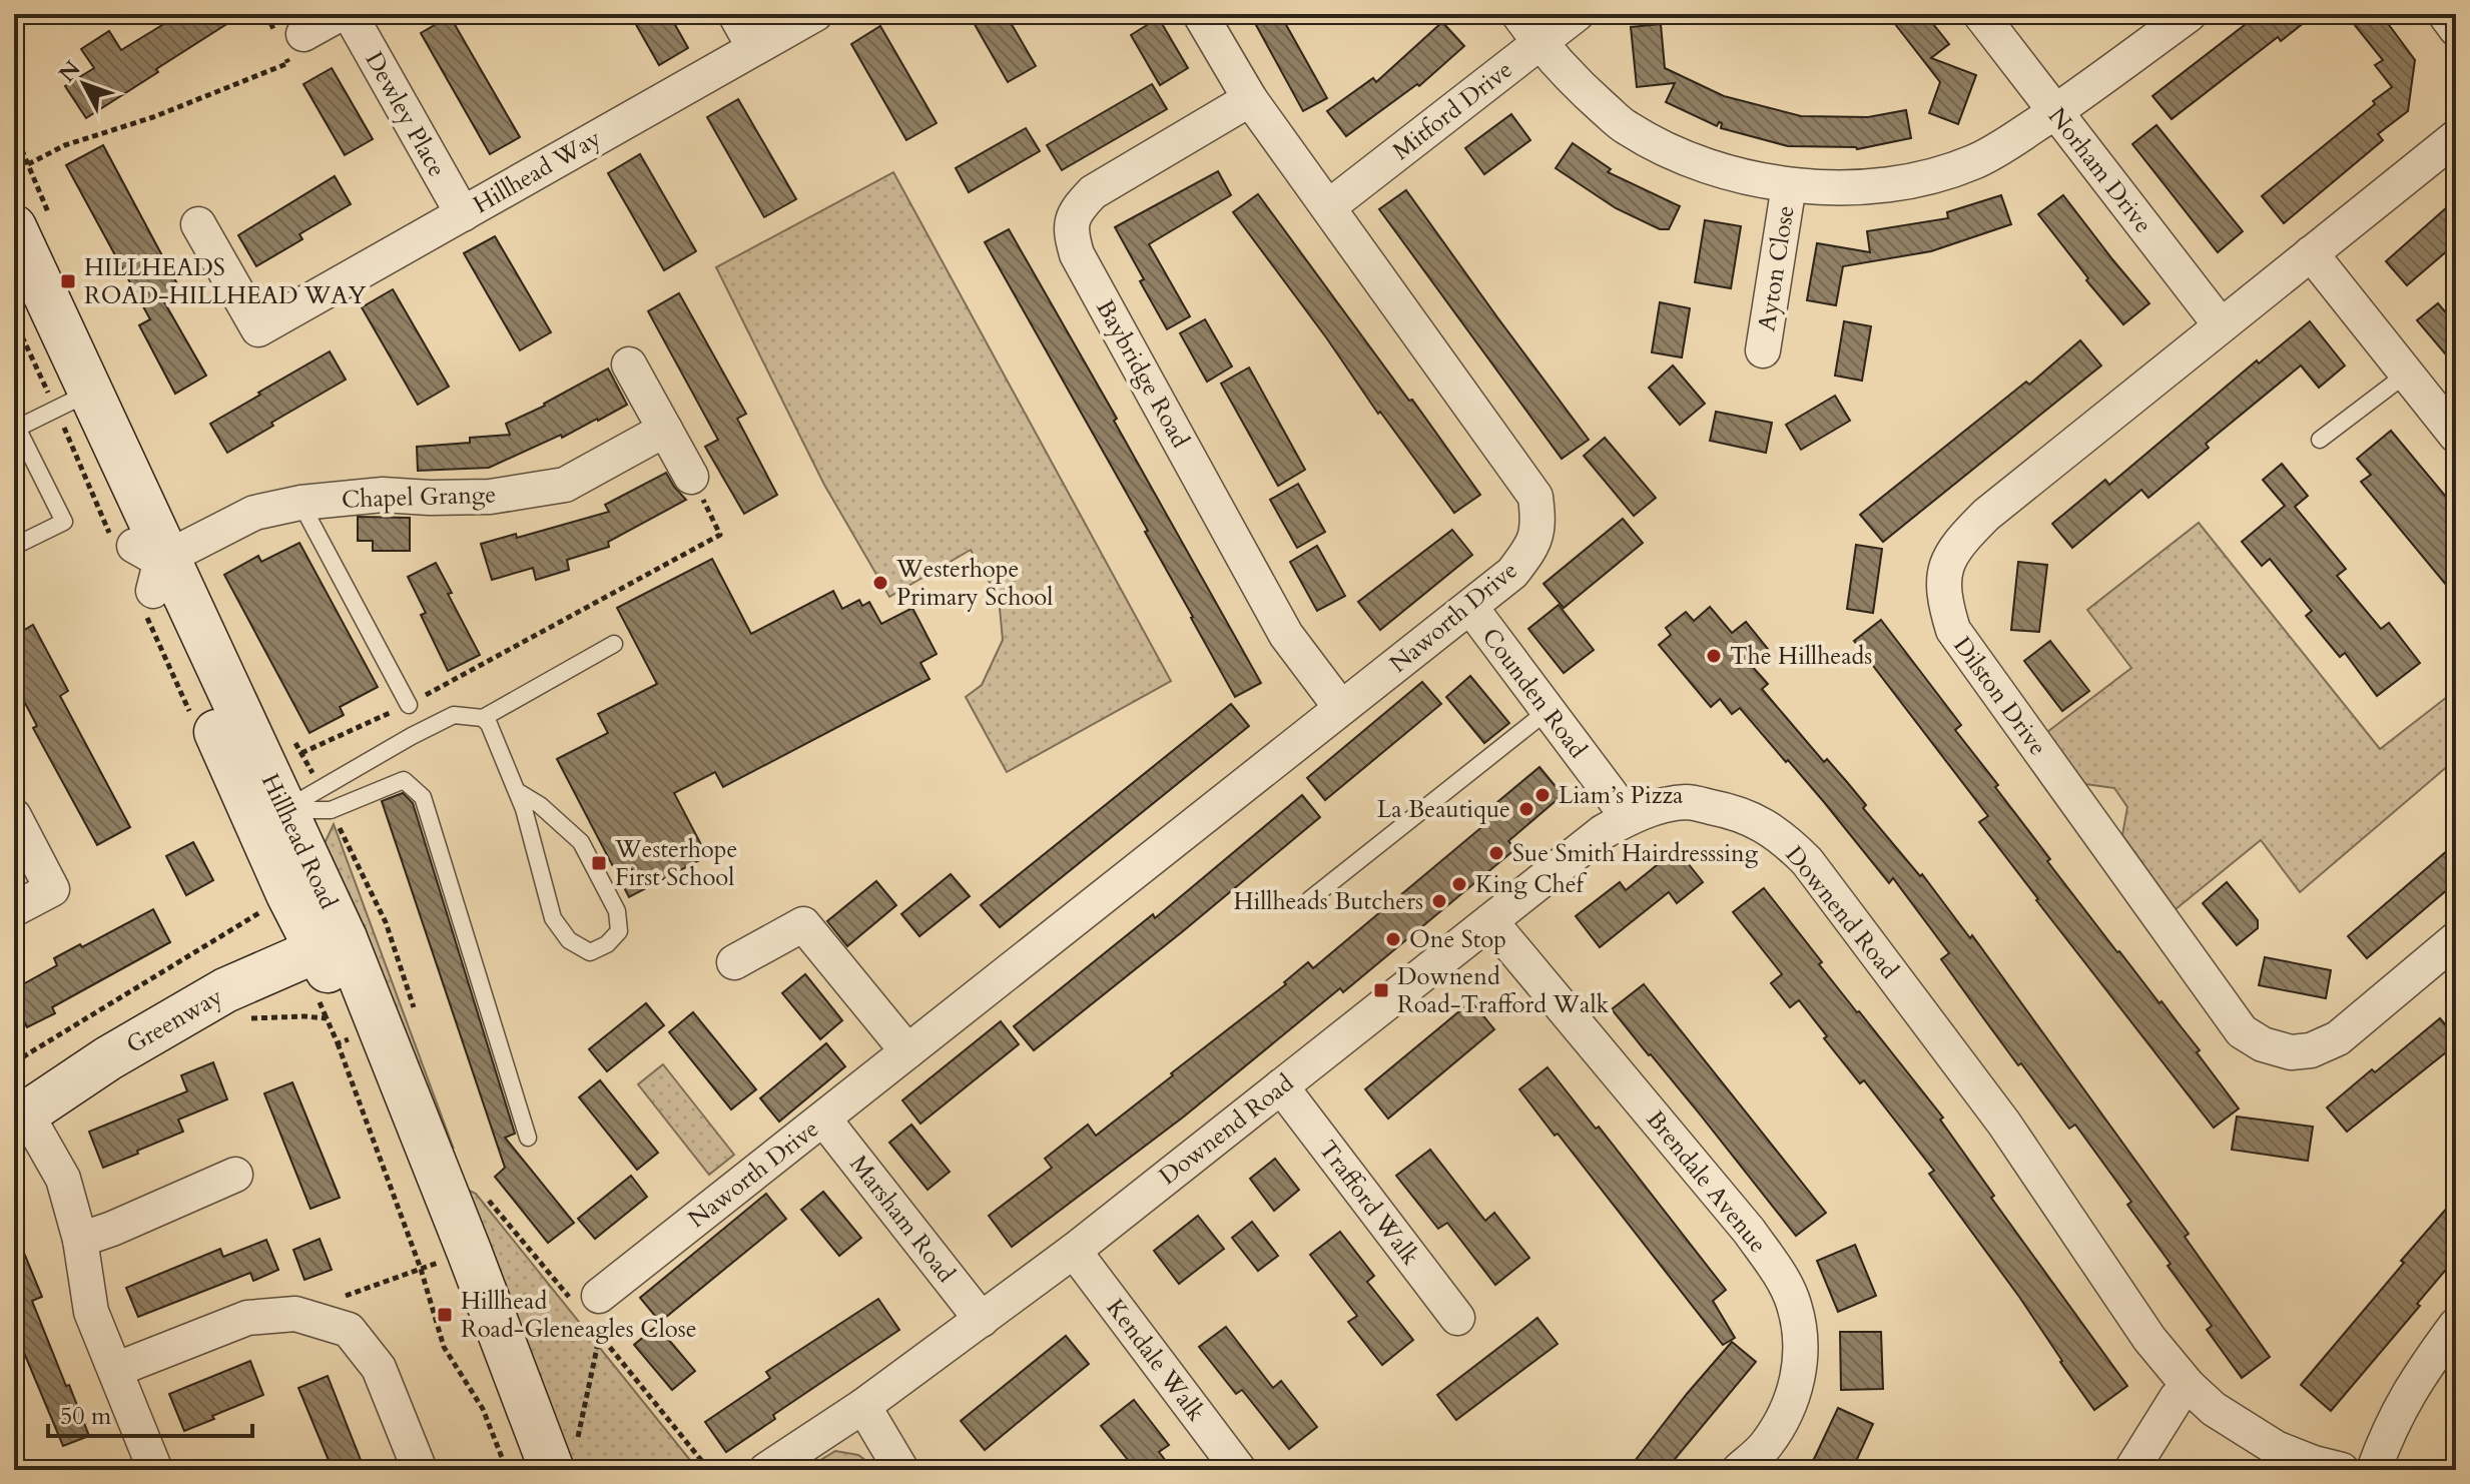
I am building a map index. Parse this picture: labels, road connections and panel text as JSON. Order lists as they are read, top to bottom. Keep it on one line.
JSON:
{"streets":{"street":["Mitford Drive","Dewley Place","Norham Drive","Hillhead Way","Ayton Close","Baybridge Road","Chapel Grange","Naworth Drive","Counden Road","Dilston Drive","Hillhead Road","Downend Road","Greenway","Brendale Avenue","Trafford Walk","Marsham Road","Kendale Walk"]},"crossings":[["Mitford Drive","Naworth Drive"],["Dewley Place","Hillhead Way"],["Norham Drive","Dilston Drive"],["Baybridge Road","Naworth Drive"],["Chapel Grange","Hillhead Road"],["Naworth Drive","Counden Road"],["Naworth Drive","Marsham Road"],["Counden Road","Downend Road"],["Hillhead Road","Greenway"],["Downend Road","Brendale Avenue"],["Downend Road","Trafford Walk"],["Downend Road","Marsham Road"],["Downend Road","Kendale Walk"]],"places":{"transit":["HILLHEADS ROAD-HILLHEAD WAY","Westerhope First School","Downend Road-Trafford Walk","Hillhead Road-Gleneagles Close"],"other":["Westerhope Primary School","The Hillheads","Liam’s Pizza","La Beautique","Sue Smith Hairdresssing","King Chef","Hillheads Butchers","One Stop"]},"scale_bar":"50 m","north":"top left"}
